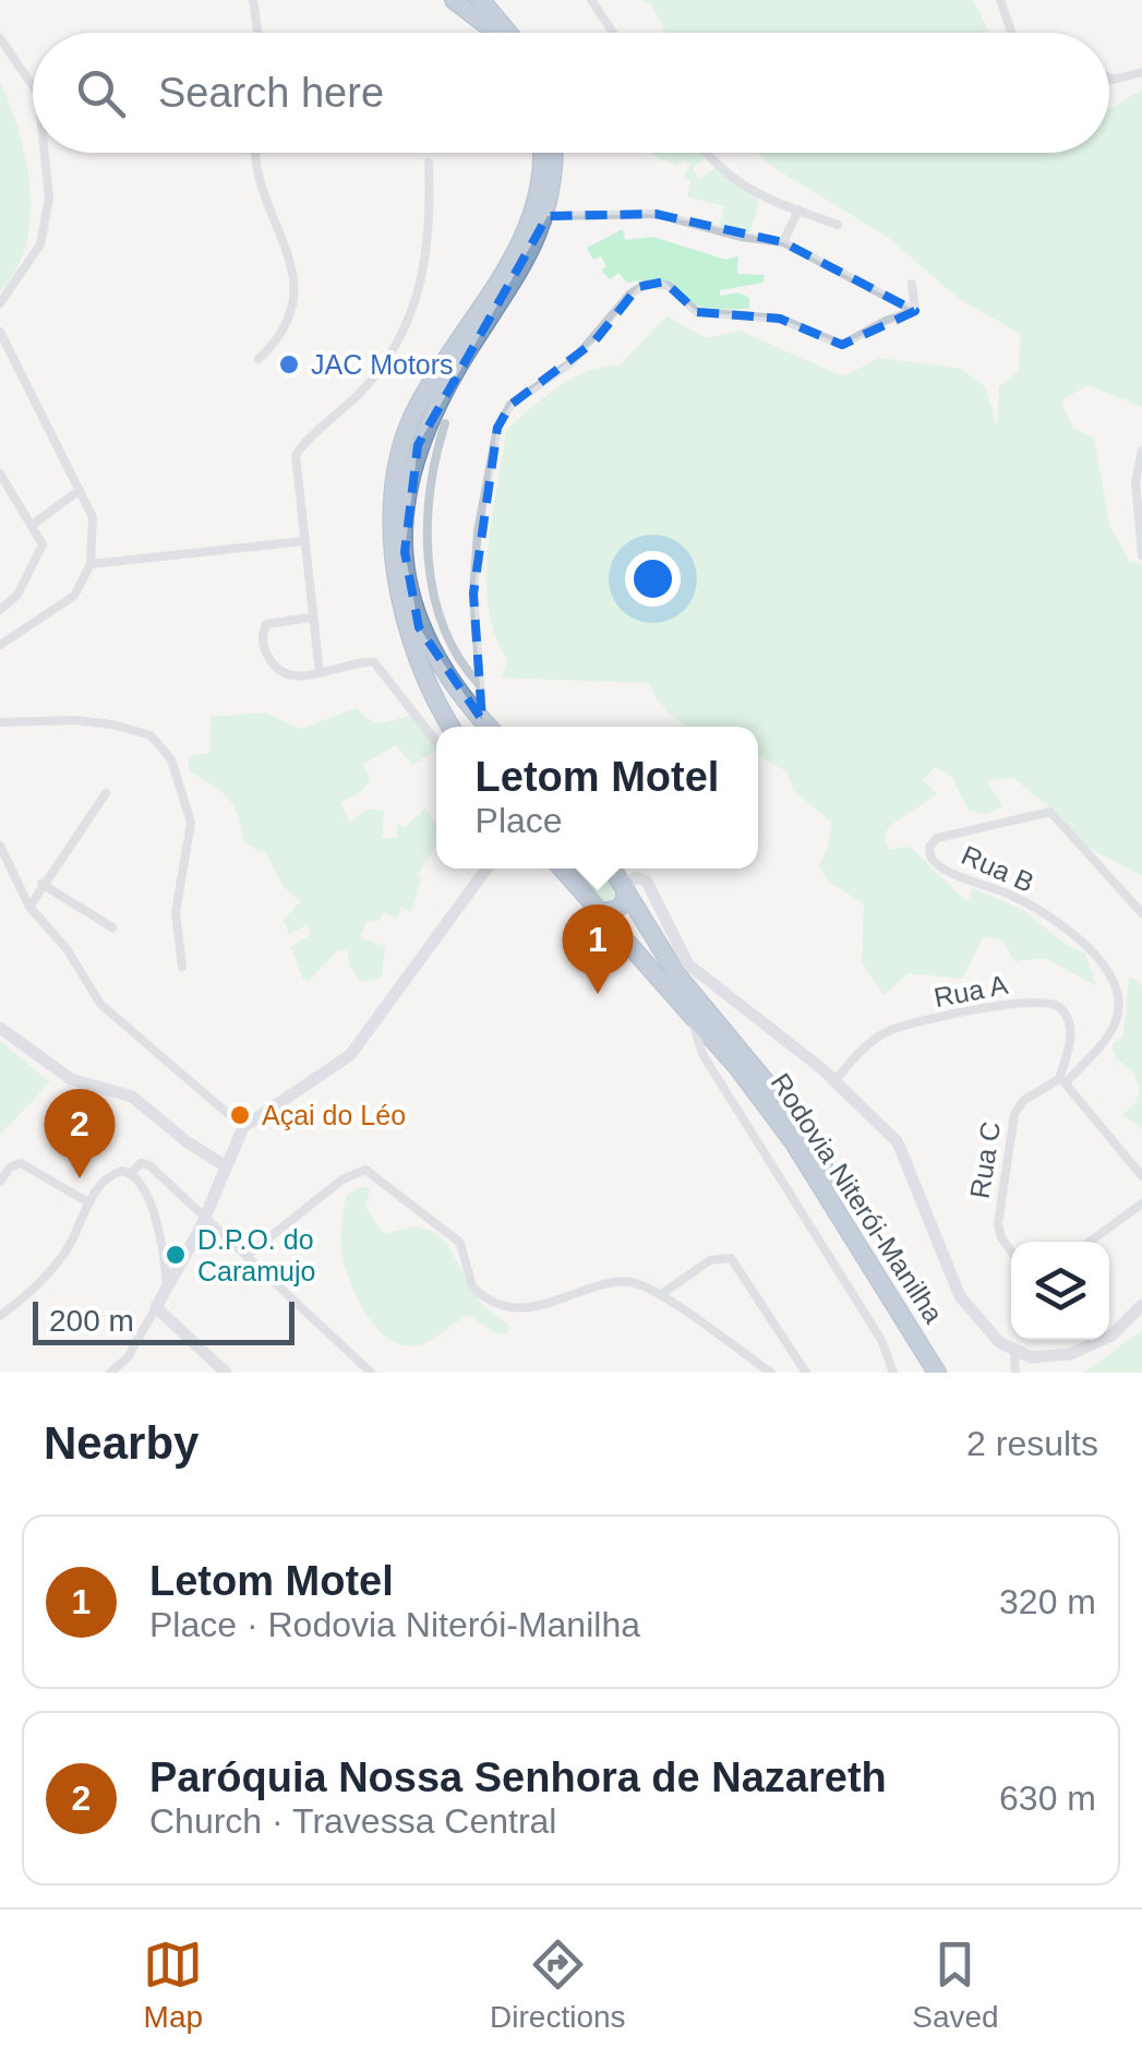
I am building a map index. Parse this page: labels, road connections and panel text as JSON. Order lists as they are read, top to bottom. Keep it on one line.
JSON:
{"streets":{"highway":["Rodovia Niterói-Manilha"],"street":["Rua B","Rua A","Rua C"]},"crossings":[["Rua B","Rua A"],["Rua B","Rua C"],["Rua A","Rua C"]],"places":["JAC Motors","Açai do Léo","D.P.O. do Caramujo"],"scale_bar":"200 m","page":{"search":"Search here","popup":["Letom Motel","Place"],"pins":["1","2"],"scale":"200 m","heading":["Nearby","2 results"],"list":[{"mark":"1","name":"Letom Motel","note":"Place · Rodovia Niterói-Manilha","value":"320 m"},{"mark":"2","name":"Paróquia Nossa Senhora de Nazareth","note":"Church · Travessa Central","value":"630 m"}],"nav":["Map","Directions","Saved"]}}
